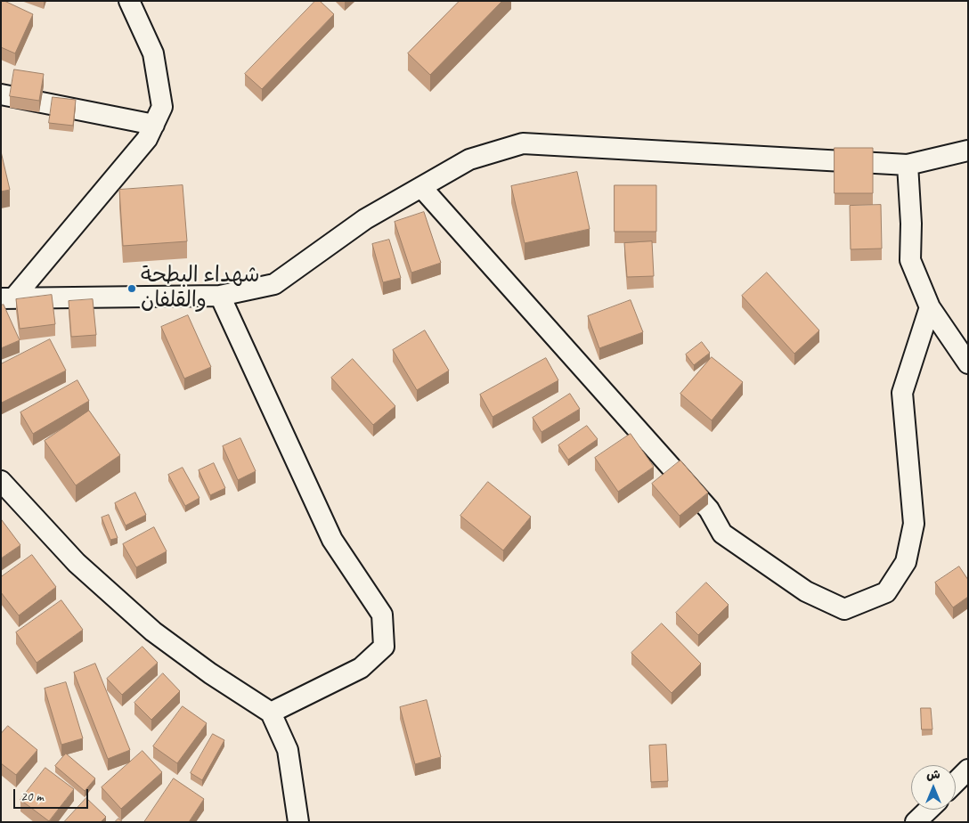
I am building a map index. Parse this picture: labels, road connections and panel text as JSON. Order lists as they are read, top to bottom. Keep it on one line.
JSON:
{"places":["شهداء البطحة والقلفان"],"scale_bar":"20 m","north":"top"}
